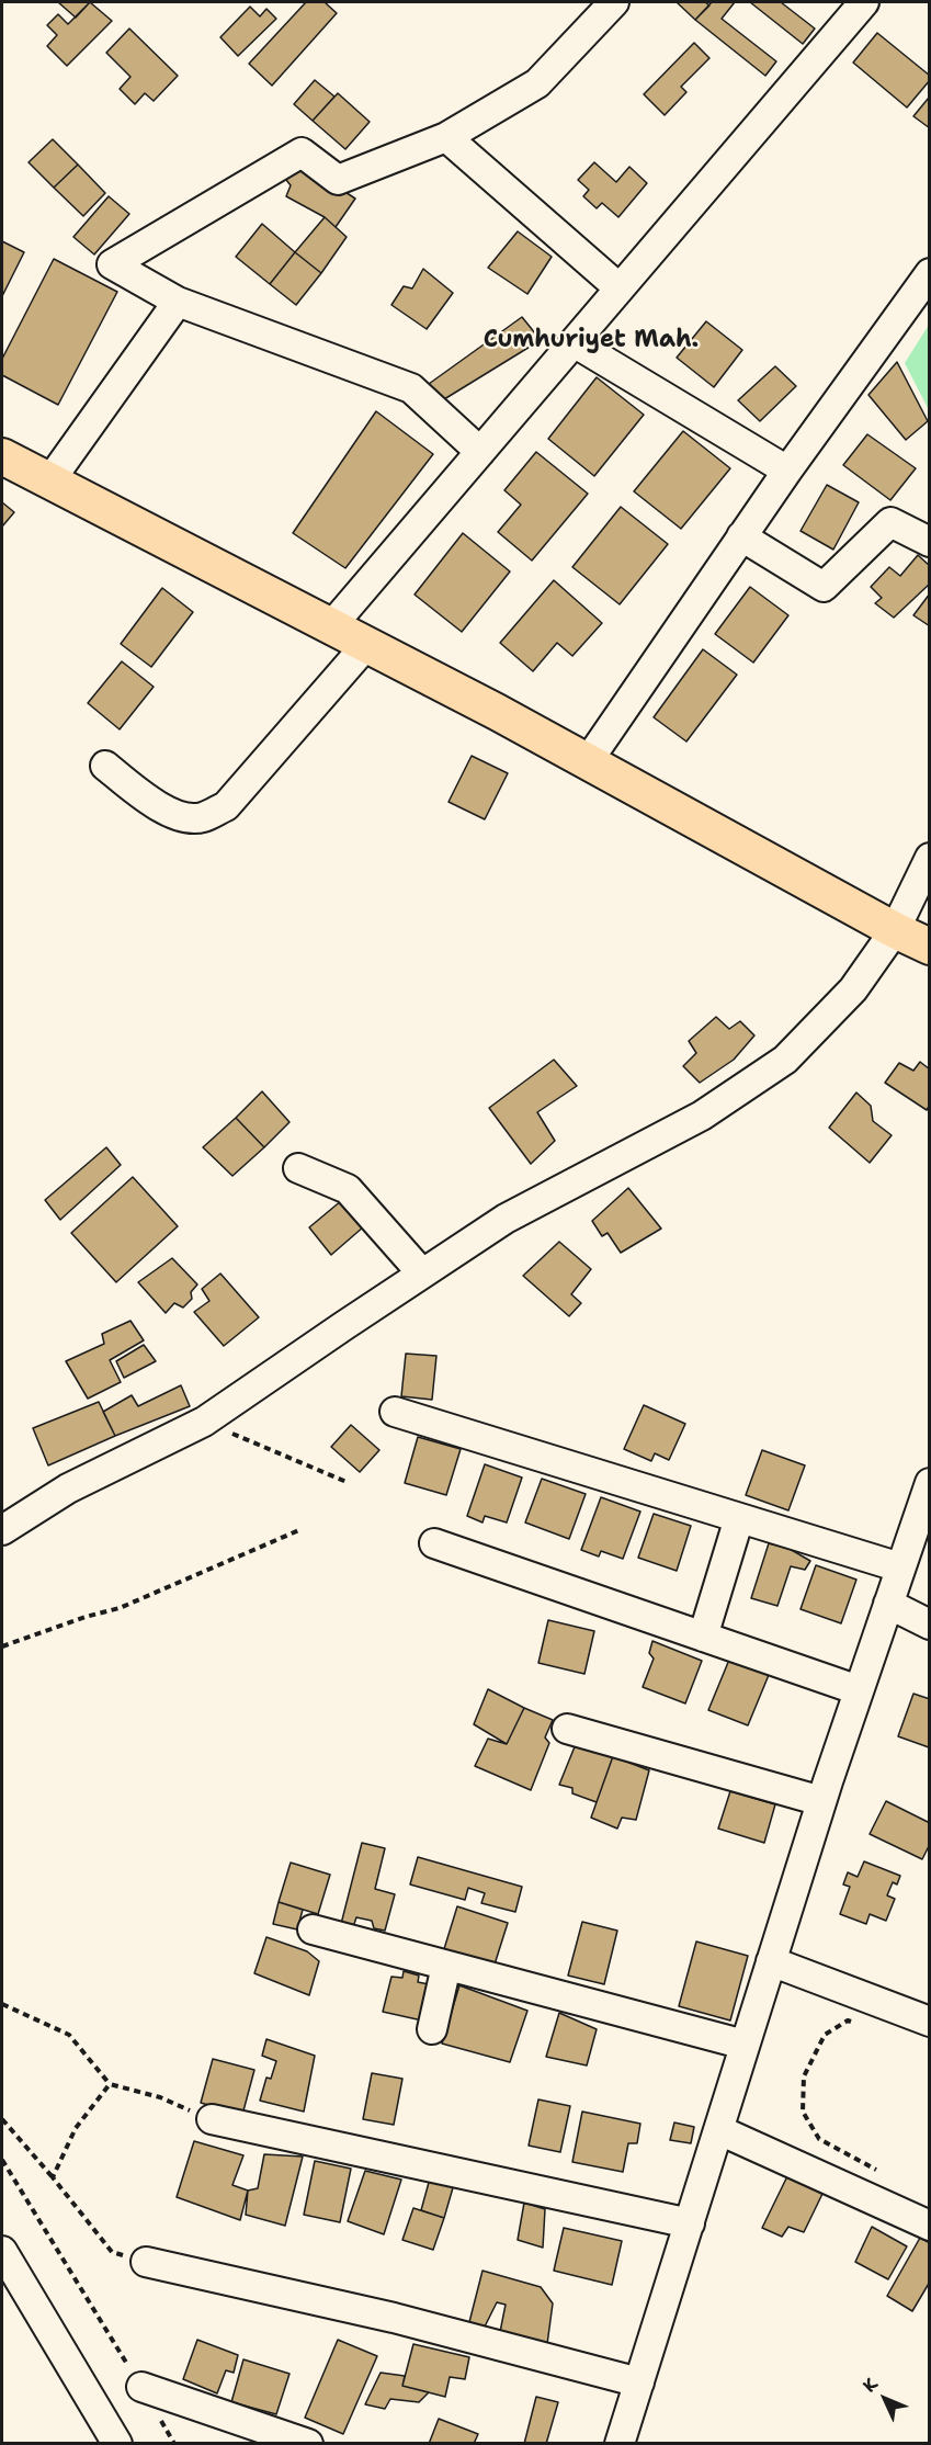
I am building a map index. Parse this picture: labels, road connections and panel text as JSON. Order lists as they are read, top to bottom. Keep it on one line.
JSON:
{"districts":["Cumhuriyet Mah."],"north":"top left"}
